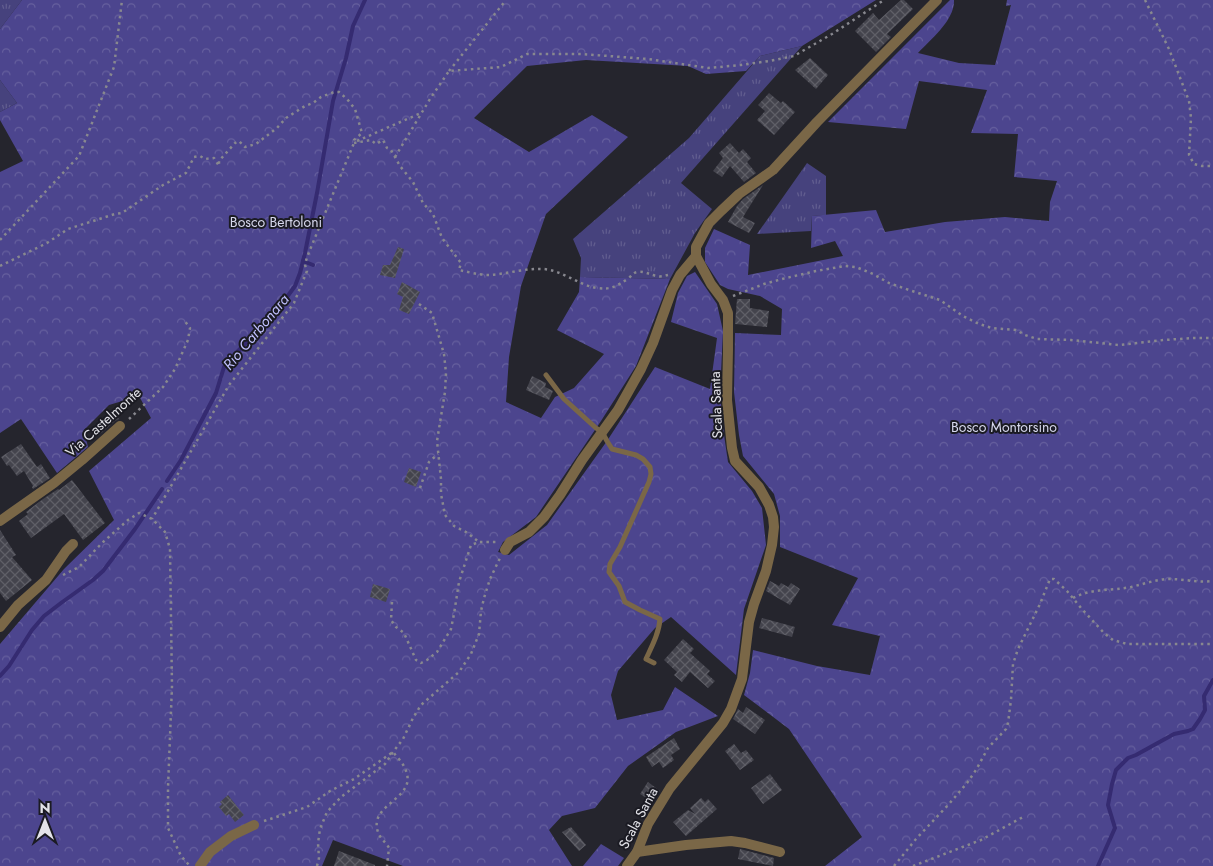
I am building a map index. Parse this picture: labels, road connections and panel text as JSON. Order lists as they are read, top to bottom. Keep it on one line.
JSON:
{"streets":{"street":["Scala Santa","Via Castelmonte"]},"water":["Rio Carbonara"],"parks":["Bosco Bertoloni","Bosco Montorsino"],"north":"top"}
